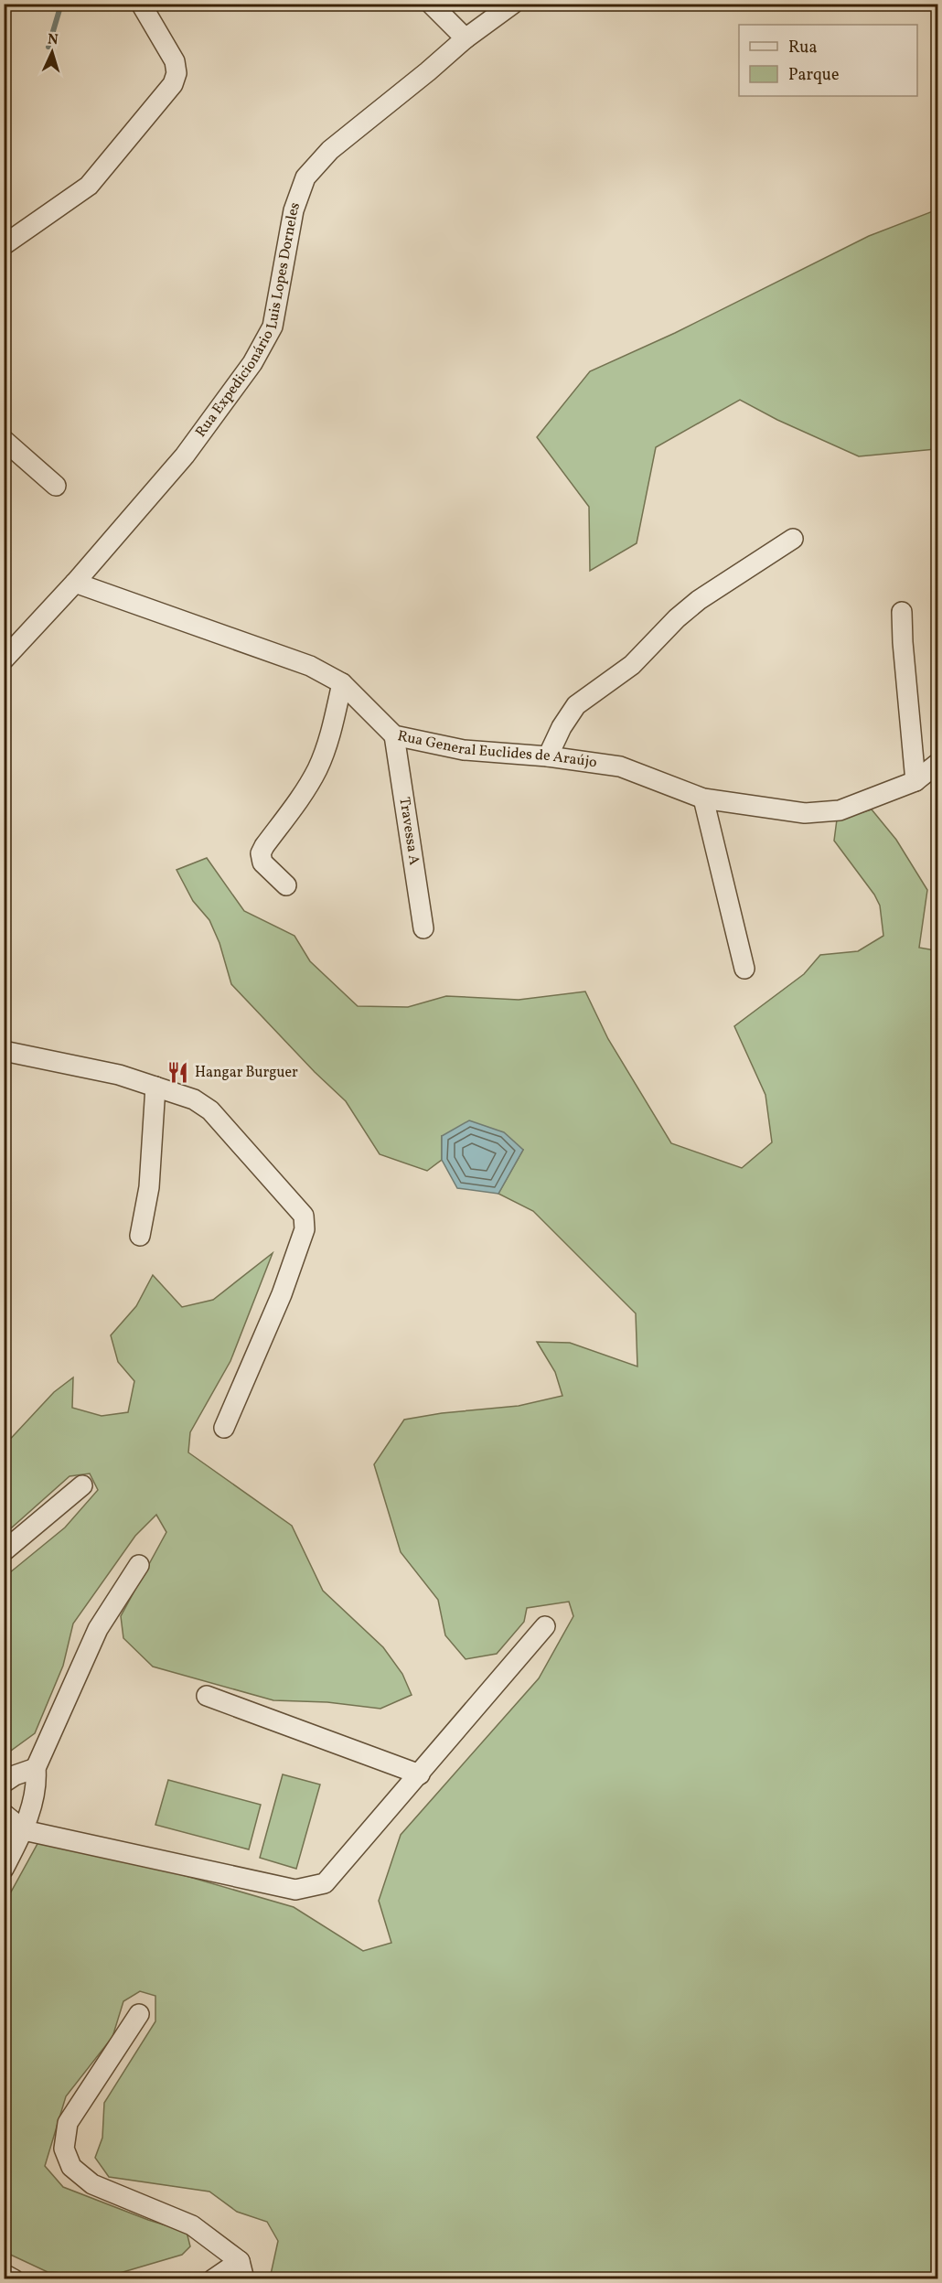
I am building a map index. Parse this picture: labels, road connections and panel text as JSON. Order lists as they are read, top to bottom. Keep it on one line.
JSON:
{"streets":{"street":["Rua Expedicionário Luis Lopes Dorneles","Rua General Euclides de Araújo","Travessa A"]},"crossings":[["Rua Expedicionário Luis Lopes Dorneles","Rua General Euclides de Araújo"],["Rua General Euclides de Araújo","Travessa A"]],"places":{"restaurant":["Hangar Burguer"]},"legend":["Rua","Parque"],"north":"top"}
